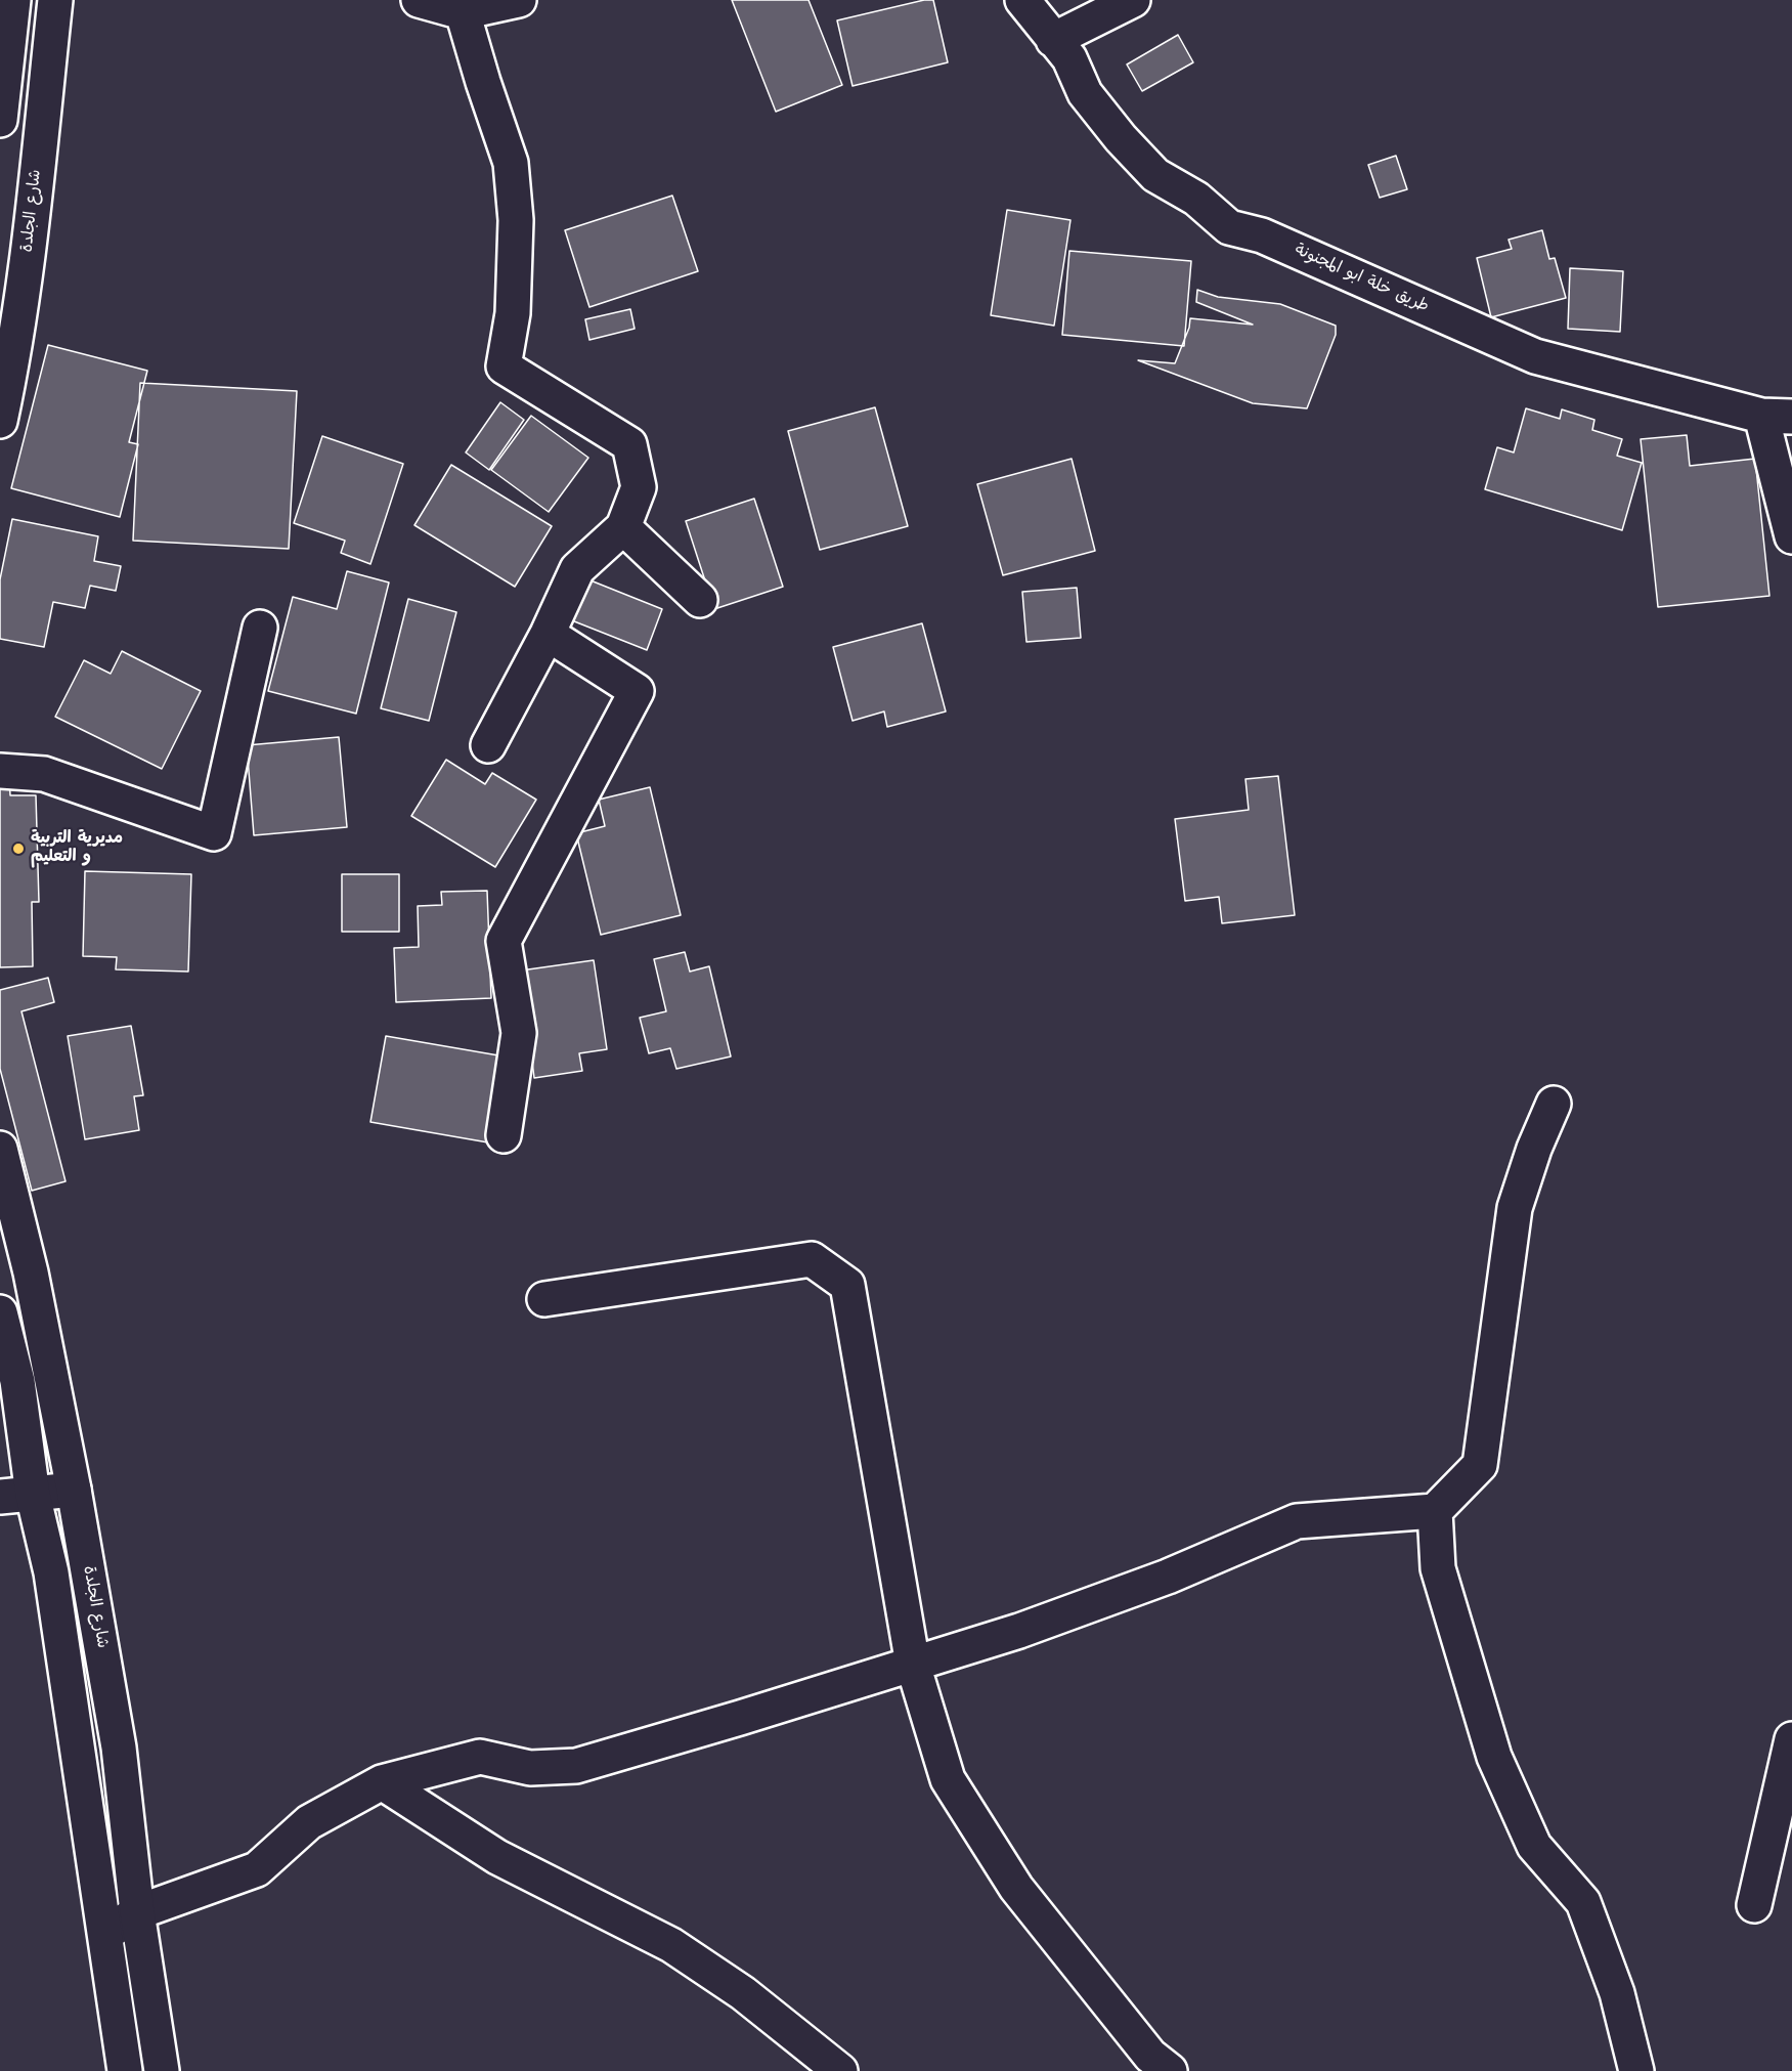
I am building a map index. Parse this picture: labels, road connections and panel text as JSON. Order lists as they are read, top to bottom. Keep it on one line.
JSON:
{"streets":{"street":["شارع الجلدة","طريق خلة ابو المجنونة"]},"places":["مديرية التربية و التعليم"]}
